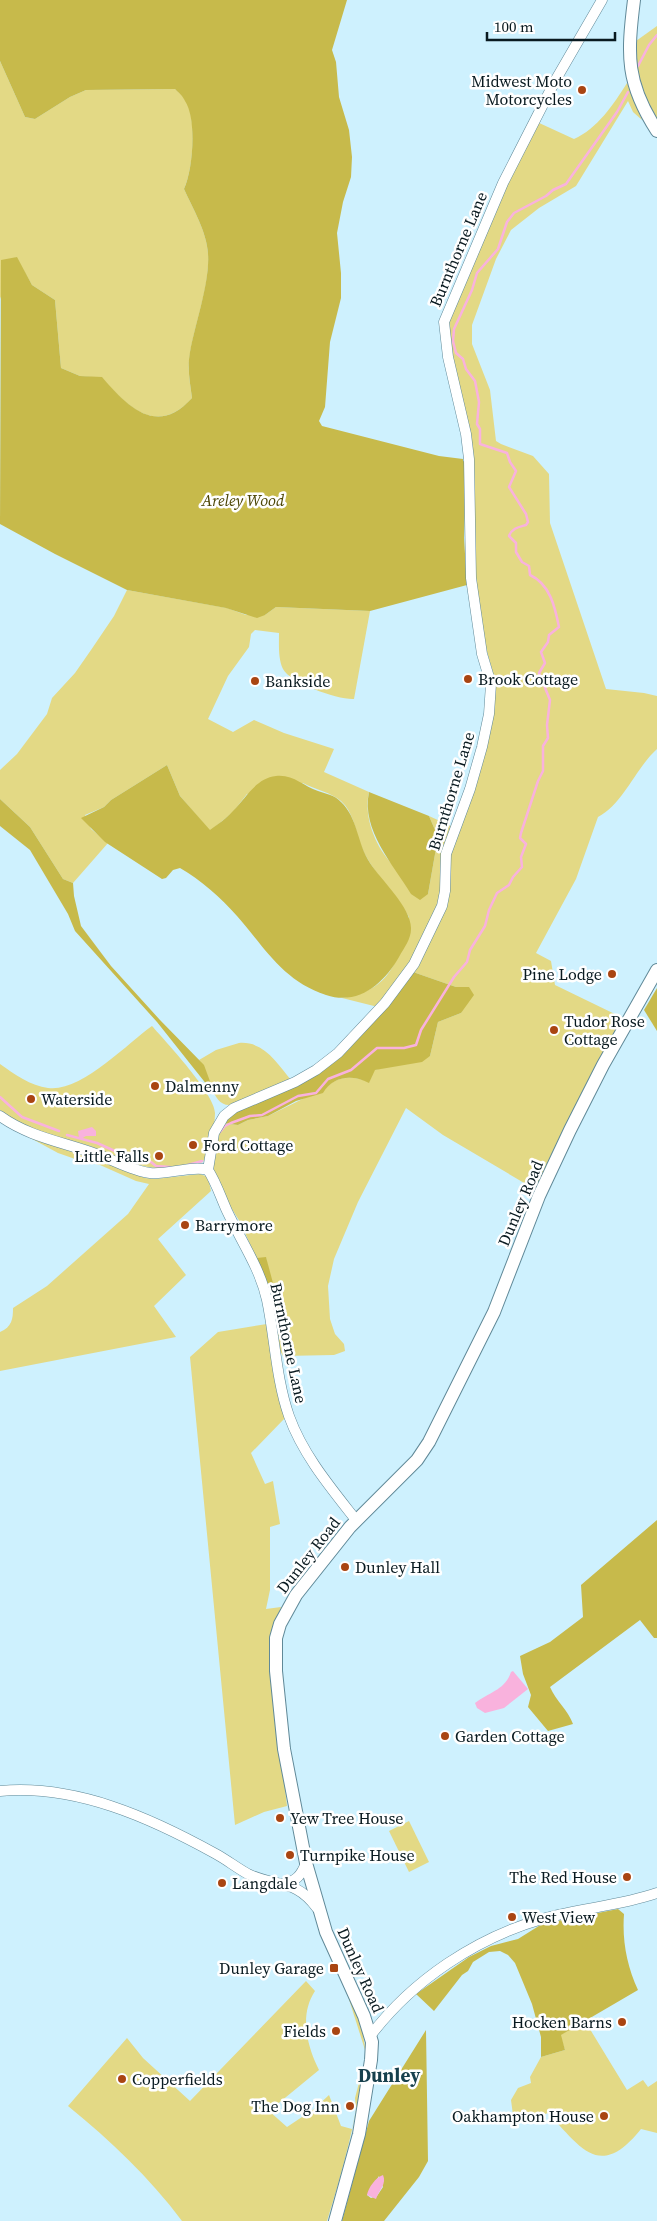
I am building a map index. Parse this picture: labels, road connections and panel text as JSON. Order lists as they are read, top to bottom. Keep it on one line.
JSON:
{"streets":{"main road":["Dunley Road"],"street":["Burnthorne Lane"]},"crossings":[["Burnthorne Lane","Dunley Road"]],"districts":["Dunley"],"parks":["Areley Wood"],"places":{"other":["Midwest Moto Motorcycles","Brook Cottage","Bankside","Pine Lodge","Tudor Rose Cottage","Dalmenny","Waterside","Ford Cottage","Little Falls","Barrymore","Dunley Hall","Garden Cottage","Yew Tree House","Turnpike House","The Red House","Langdale","West View","Hocken Barns","Fields","Copperfields","The Dog Inn","Oakhampton House"],"transit":["Dunley Garage"]},"scale_bar":"100 m"}
